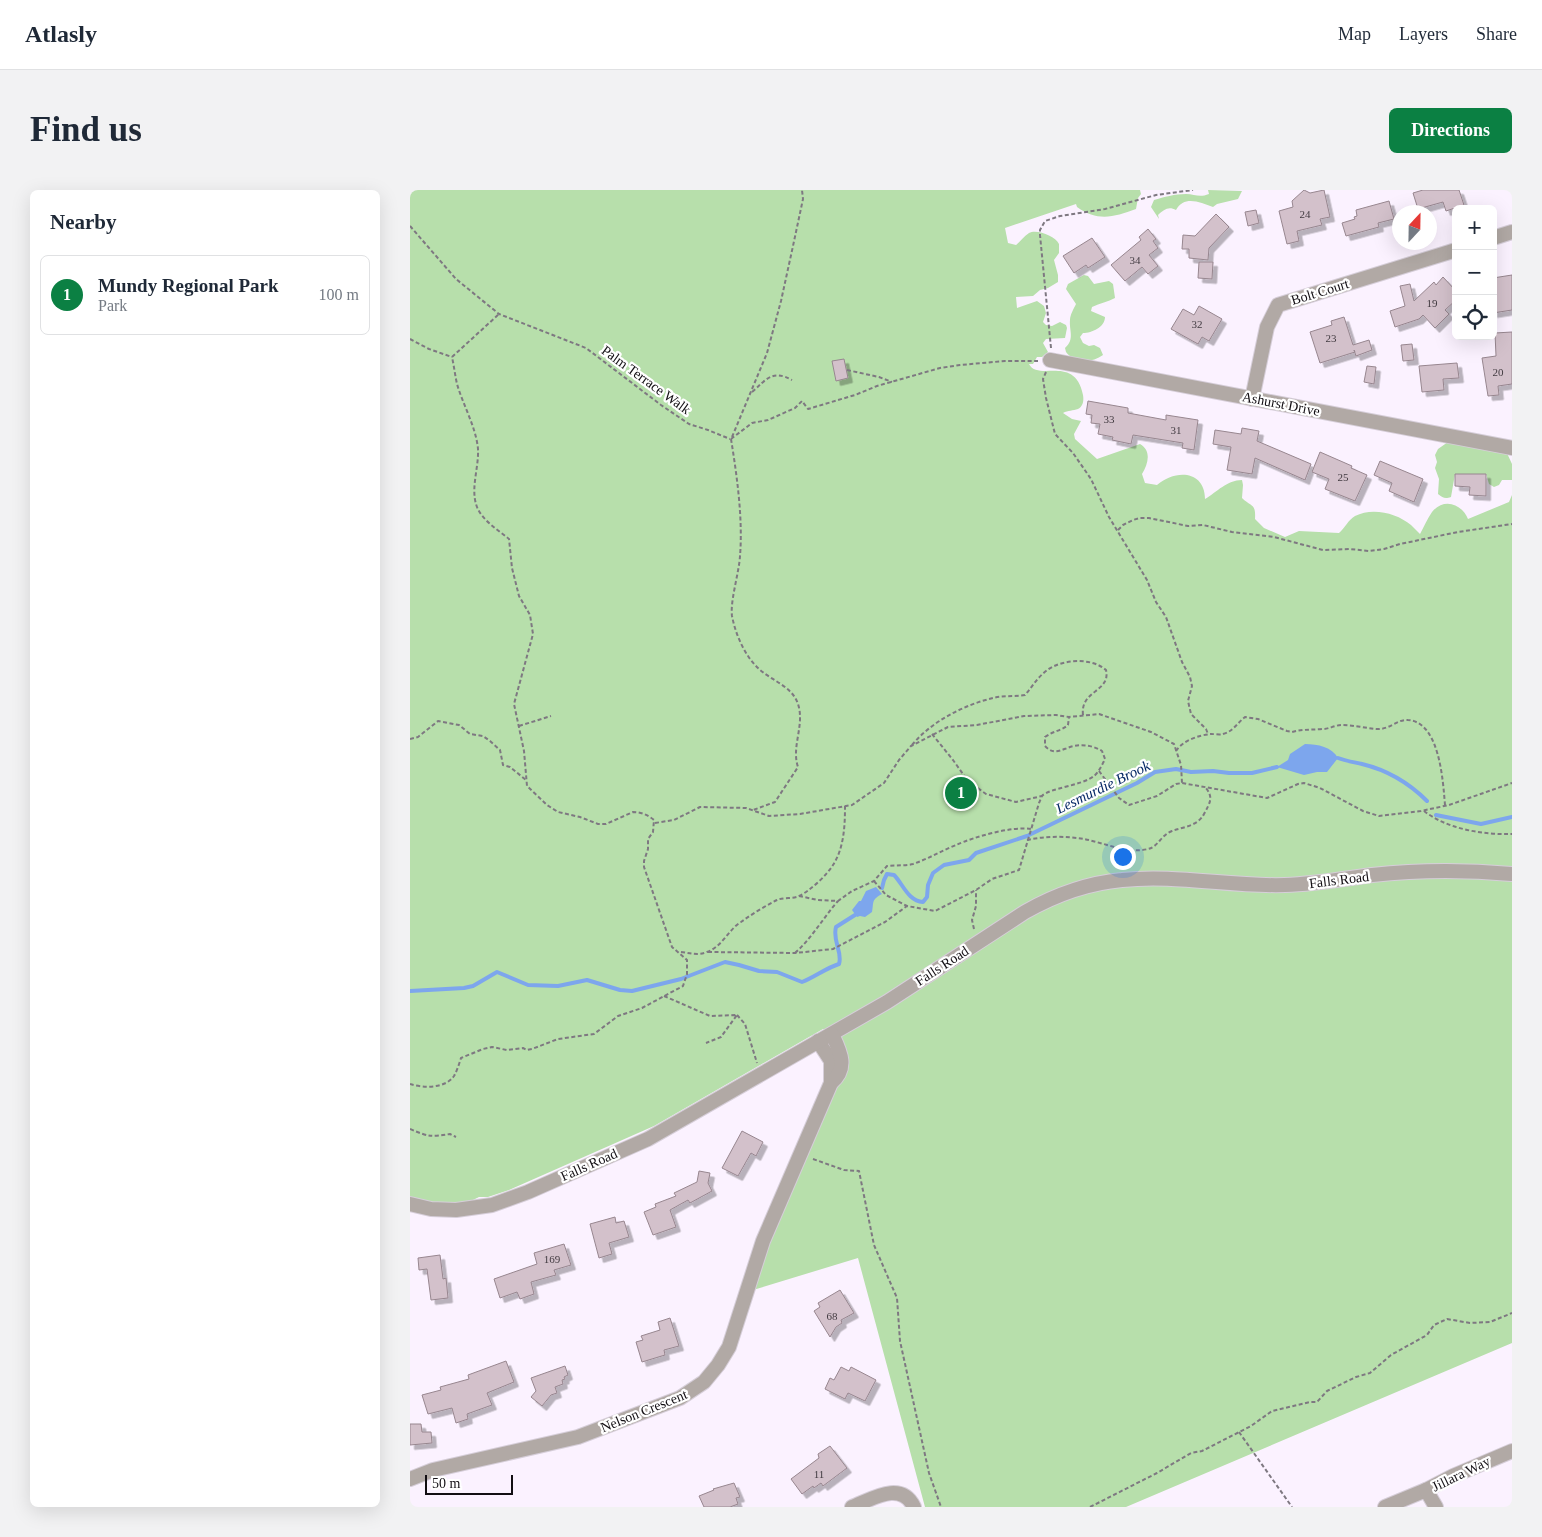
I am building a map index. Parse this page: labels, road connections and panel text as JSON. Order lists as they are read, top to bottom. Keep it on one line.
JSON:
{"streets":{"street":["Bolt Court","Ashurst Drive","Falls Road","Nelson Crescent","Jillara Way"],"path":["Palm Terrace Walk"]},"crossings":[["Bolt Court","Ashurst Drive"],["Falls Road","Nelson Crescent"]],"water":["Lesmurdie Brook"],"house_numbers":["24","34","19","32","23","20","33","31","25","169","68","11"],"scale_bar":"50 m","north":"top","page":{"header":"Atlasly","nav":["Map","Layers","Share"],"buttons":"Directions","title":"Find us","heading":"Nearby","map_buttons":["+","−"],"list":[{"mark":"1","name":"Mundy Regional Park","note":"Park","value":"100 m"}],"pins":"1","scale":"50 m"}}
